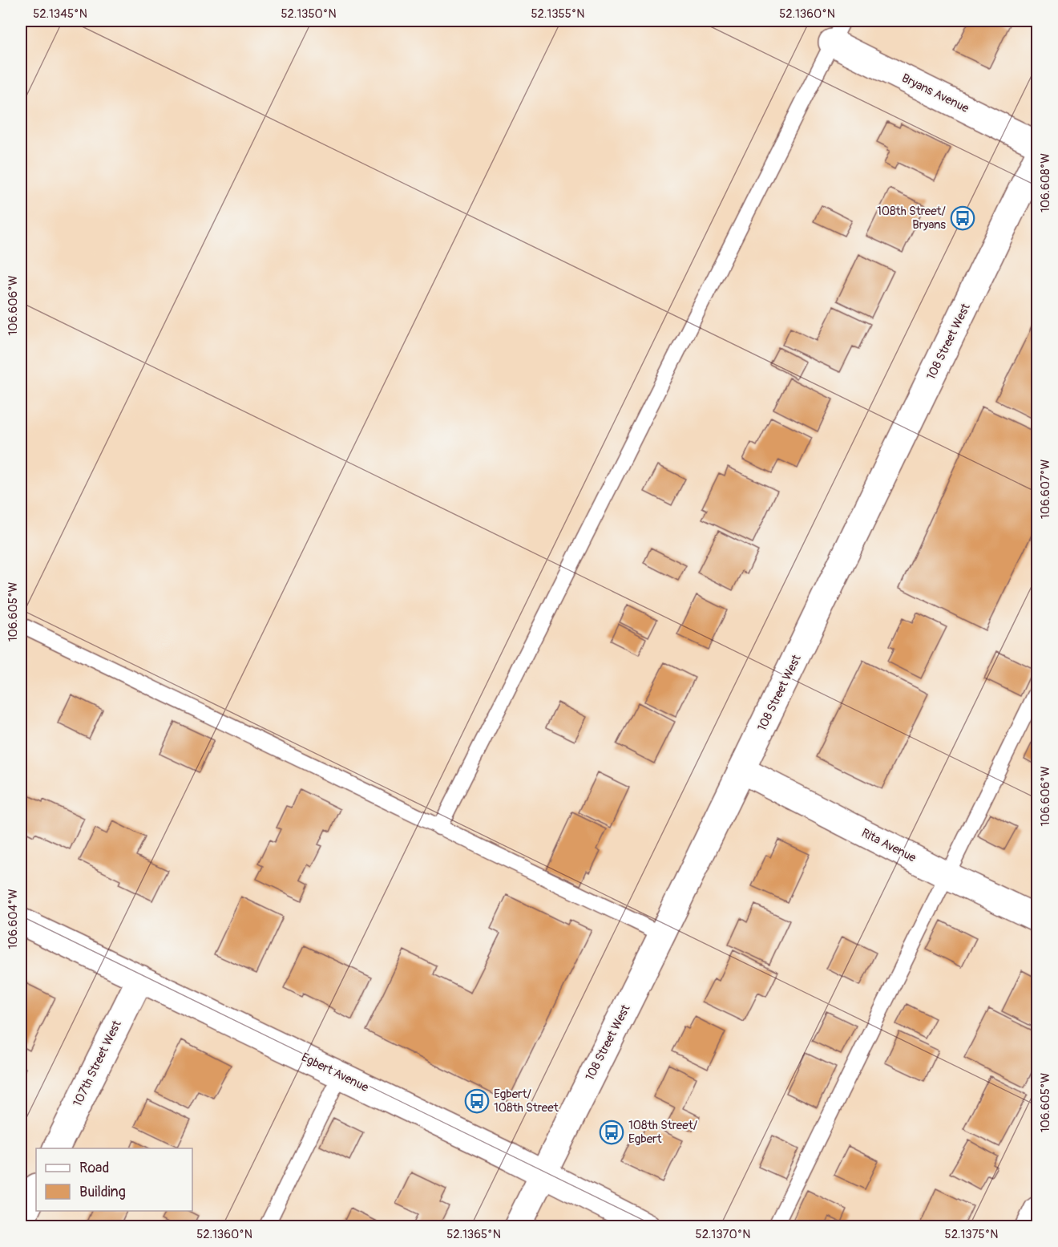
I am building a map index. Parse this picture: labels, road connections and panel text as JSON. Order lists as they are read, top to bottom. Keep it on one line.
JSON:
{"streets":{"street":["Bryans Avenue","108 Street West","Rita Avenue","107th Street West","Egbert Avenue"]},"crossings":[["108 Street West","Rita Avenue"],["108 Street West","Egbert Avenue"],["107th Street West","Egbert Avenue"]],"places":{"bus stop":["108th Street/ Bryans","Egbert/ 108th Street","108th Street/ Egbert"]},"legend":["Road","Building"],"coordinates":["52.1345°N","52.1350°N","52.1355°N","52.1360°N","106.608°W","106.606°W","106.607°W","106.605°W","106.604°W","52.1365°N","52.1370°N","52.1375°N"]}
